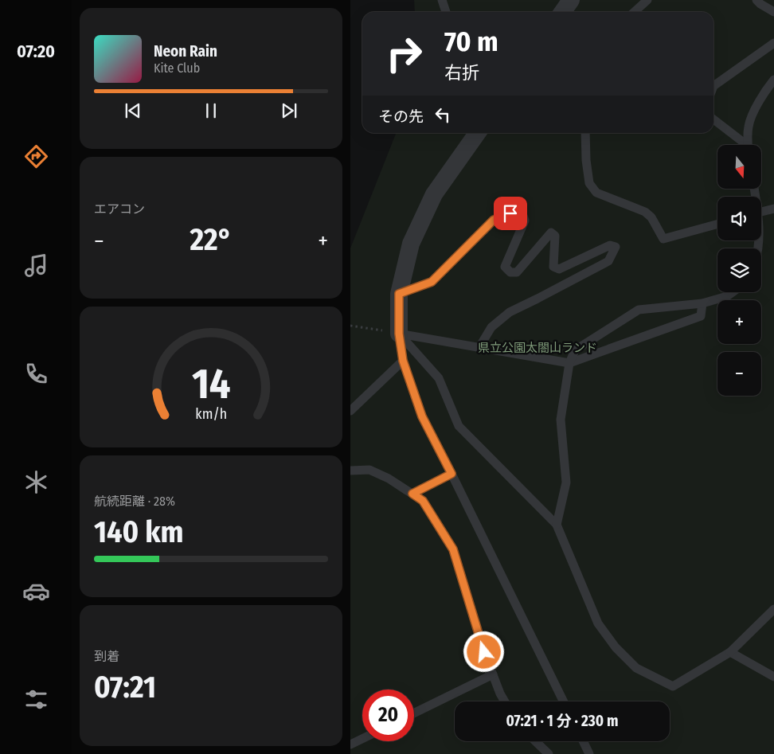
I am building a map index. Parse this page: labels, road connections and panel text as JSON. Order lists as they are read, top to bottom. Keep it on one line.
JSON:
{"parks":["県立公園太閤山ランド"],"north":"bottom","page":{"tabs":"07:20","turn":["70 m","右折"],"song":["Neon Rain","Kite Club"],"then":"その先","map_buttons":["+","−"],"tile":["エアコン",["航続距離 · 28%","140 km"],["到着","07:21"]],"heat":["−","22°","+"],"limit":"20","trip":"07:21 · 1 分 · 230 m","gauge":["14","km/h"]}}
